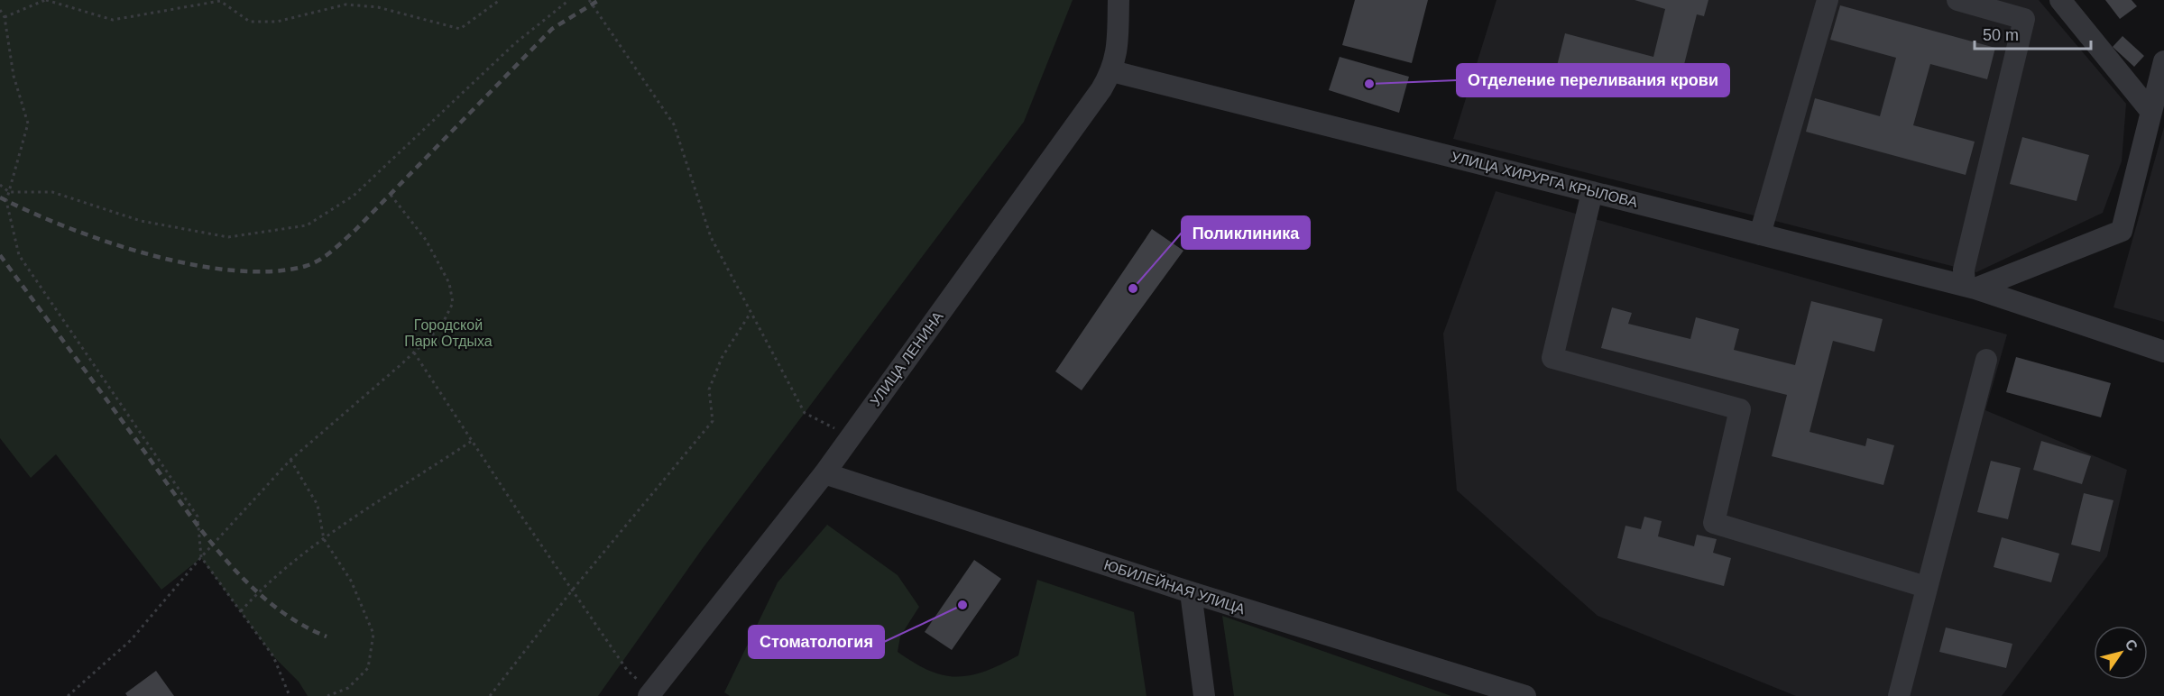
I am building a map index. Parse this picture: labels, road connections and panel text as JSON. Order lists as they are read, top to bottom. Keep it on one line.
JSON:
{"streets":{"street":["УЛИЦА ХИРУРГА КРЫЛОВА","УЛИЦА ЛЕНИНА","ЮБИЛЕЙНАЯ УЛИЦА"]},"crossings":[["УЛИЦА ХИРУРГА КРЫЛОВА","УЛИЦА ЛЕНИНА"],["УЛИЦА ЛЕНИНА","ЮБИЛЕЙНАЯ УЛИЦА"]],"parks":["Городской Парк Отдыха"],"places":["Отделение переливания крови","Поликлиника","Стоматология"],"scale_bar":"50 m","north":"top right"}
